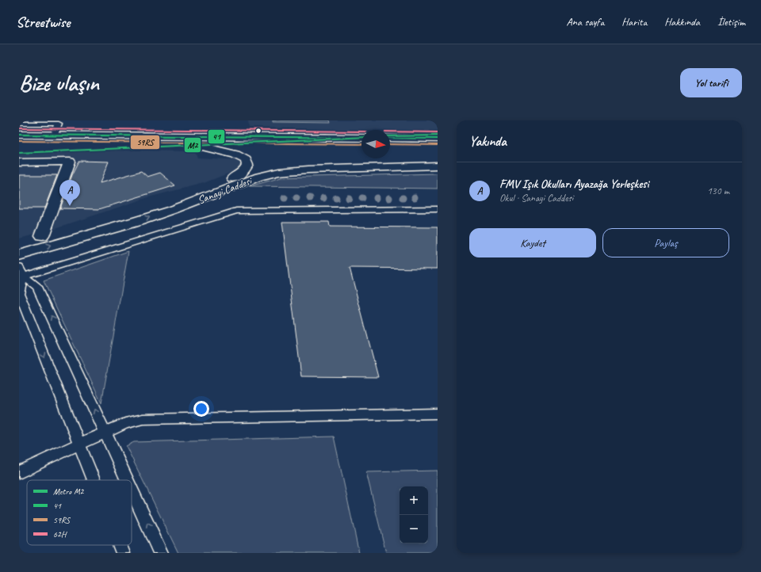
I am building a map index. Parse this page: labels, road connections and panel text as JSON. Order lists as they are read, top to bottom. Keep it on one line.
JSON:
{"streets":{"street":["Sanayi Caddesi"]},"lines":["transit line 62H","transit line 41","metro line M2","transit line 59RS"],"legend":["Metro M2","41","59RS","62H"],"north":"right","page":{"header":"Streetwise","nav":["Ana sayfa","Harita","Hakkında","İletişim"],"buttons":["Yol tarifi",["Kaydet","Paylaş"]],"title":"Bize ulaşın","heading":"Yakında","list":[{"mark":"A","name":"FMV Işık Okulları Ayazağa Yerleşkesi","note":"Okul · Sanayi Caddesi","value":"130 m"}],"pins":"A","map_buttons":["+","−"]}}
